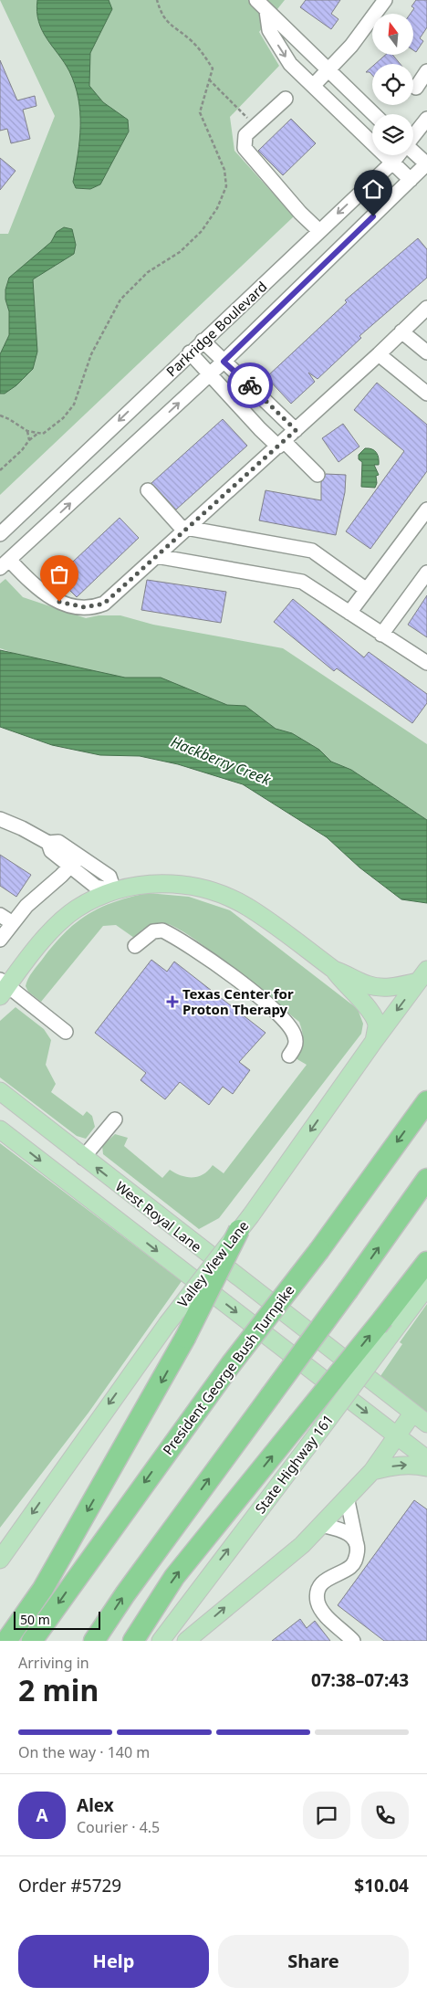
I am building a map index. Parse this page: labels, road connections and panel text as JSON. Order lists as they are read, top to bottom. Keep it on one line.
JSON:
{"streets":{"highway":["President George Bush Turnpike"],"main road":["West Royal Lane","Valley View Lane","State Highway 161"],"street":["Parkridge Boulevard"]},"one_way":["Valley View Lane"],"water":["Hackberry Creek"],"places":{"health":["Texas Center for Proton Therapy"]},"scale_bar":"50 m","north":"top","page":{"scale":"50 m","heading":["2 min","Arriving in","07:38–07:43"],"panel":["Alex","Courier · 4.5","Order #5729","$10.04"],"bar":"On the way · 140 m","round":"A","buttons":["Help","Share"]}}
